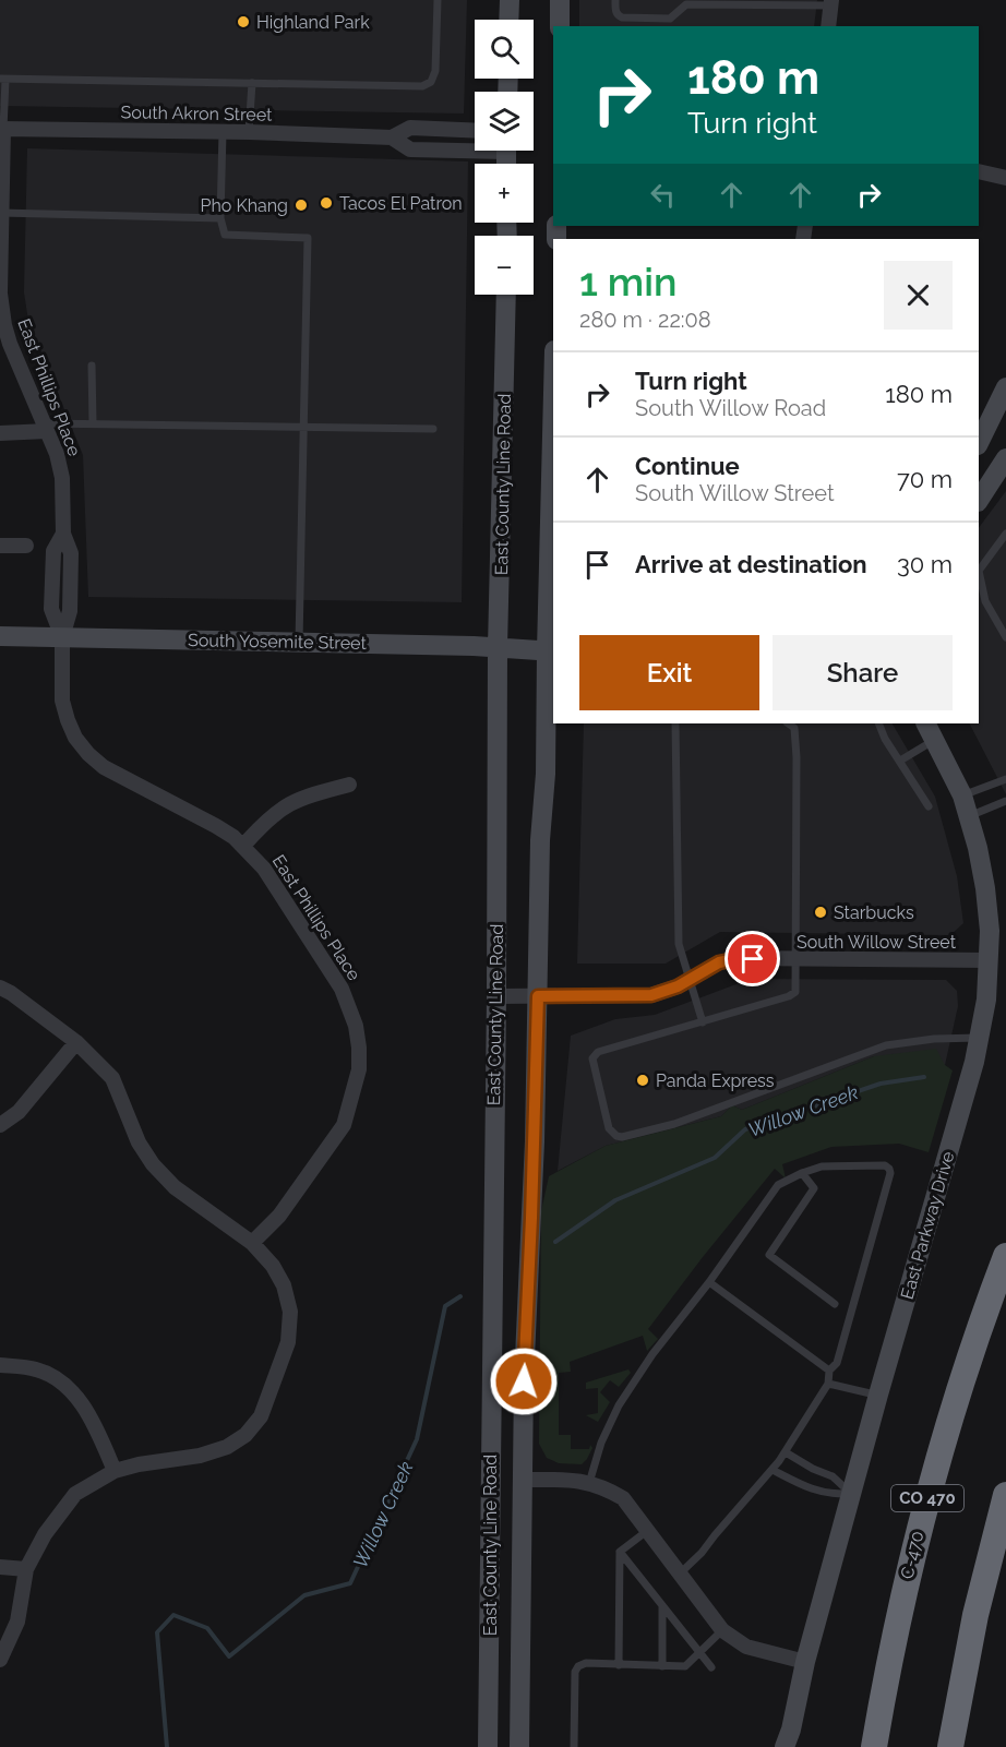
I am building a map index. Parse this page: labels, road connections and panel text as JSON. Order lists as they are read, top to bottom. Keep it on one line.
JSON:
{"streets":{"highway":["CO 470","C-470"],"main road":["East County Line Road","South Yosemite Street","East Parkway Drive"],"street":["South Akron Street","East Phillips Place","South Willow Street"]},"crossings":[["South Akron Street","East Phillips Place"],["East Phillips Place","South Yosemite Street"],["East County Line Road","South Yosemite Street"],["East County Line Road","South Willow Street"],["South Willow Street","East Parkway Drive"]],"water":["Willow Creek"],"places":["Highland Park","Tacos El Patron","Pho Khang","Starbucks","Panda Express"],"page":{"map_buttons":["+","−"],"turn":["180 m","Turn right"],"heading":["1 min","280 m · 22:08"],"list":[{"name":"Turn right","note":"South Willow Road","value":"180 m"},{"name":"Continue","note":"South Willow Street","value":"70 m"},{"name":"Arrive at destination","value":"30 m"}],"buttons":["Exit","Share"]}}
